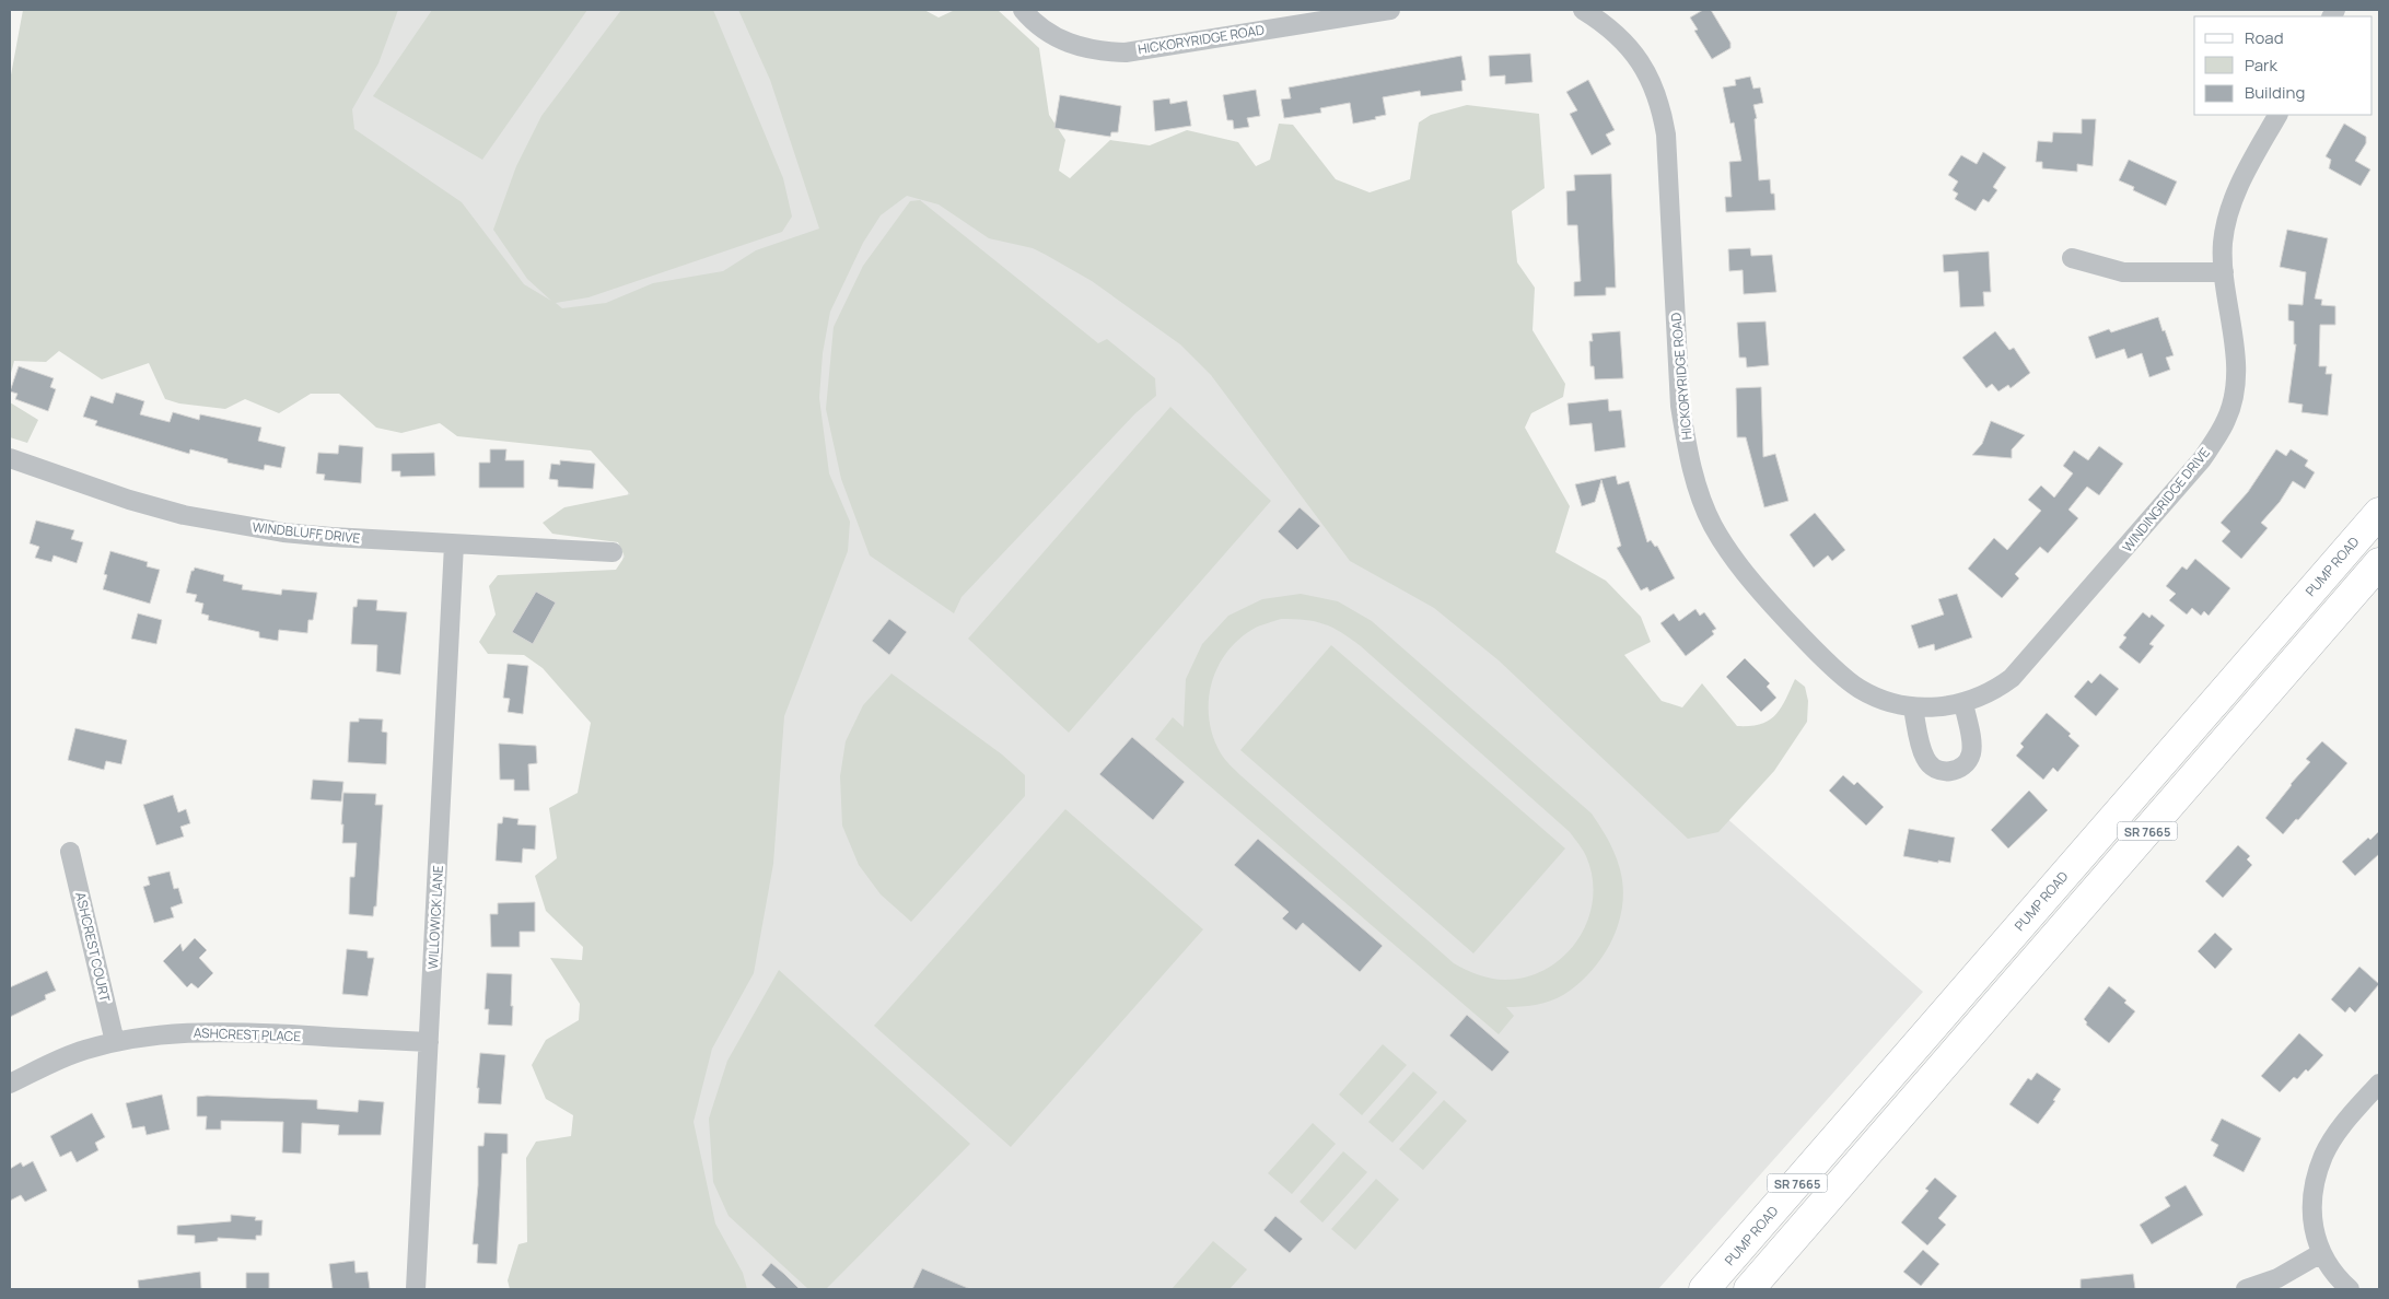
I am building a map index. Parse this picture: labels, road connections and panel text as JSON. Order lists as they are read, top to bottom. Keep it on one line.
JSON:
{"streets":{"main road":["PUMP ROAD","SR 7665"],"street":["HICKORYRIDGE ROAD","WINDINGRIDGE DRIVE","WINDBLUFF DRIVE","WILLOWICK LANE","ASHCREST COURT","ASHCREST PLACE"]},"crossings":[["HICKORYRIDGE ROAD","WINDINGRIDGE DRIVE"],["WINDBLUFF DRIVE","WILLOWICK LANE"],["WILLOWICK LANE","ASHCREST PLACE"],["ASHCREST COURT","ASHCREST PLACE"]],"legend":["Road","Park","Building"]}
